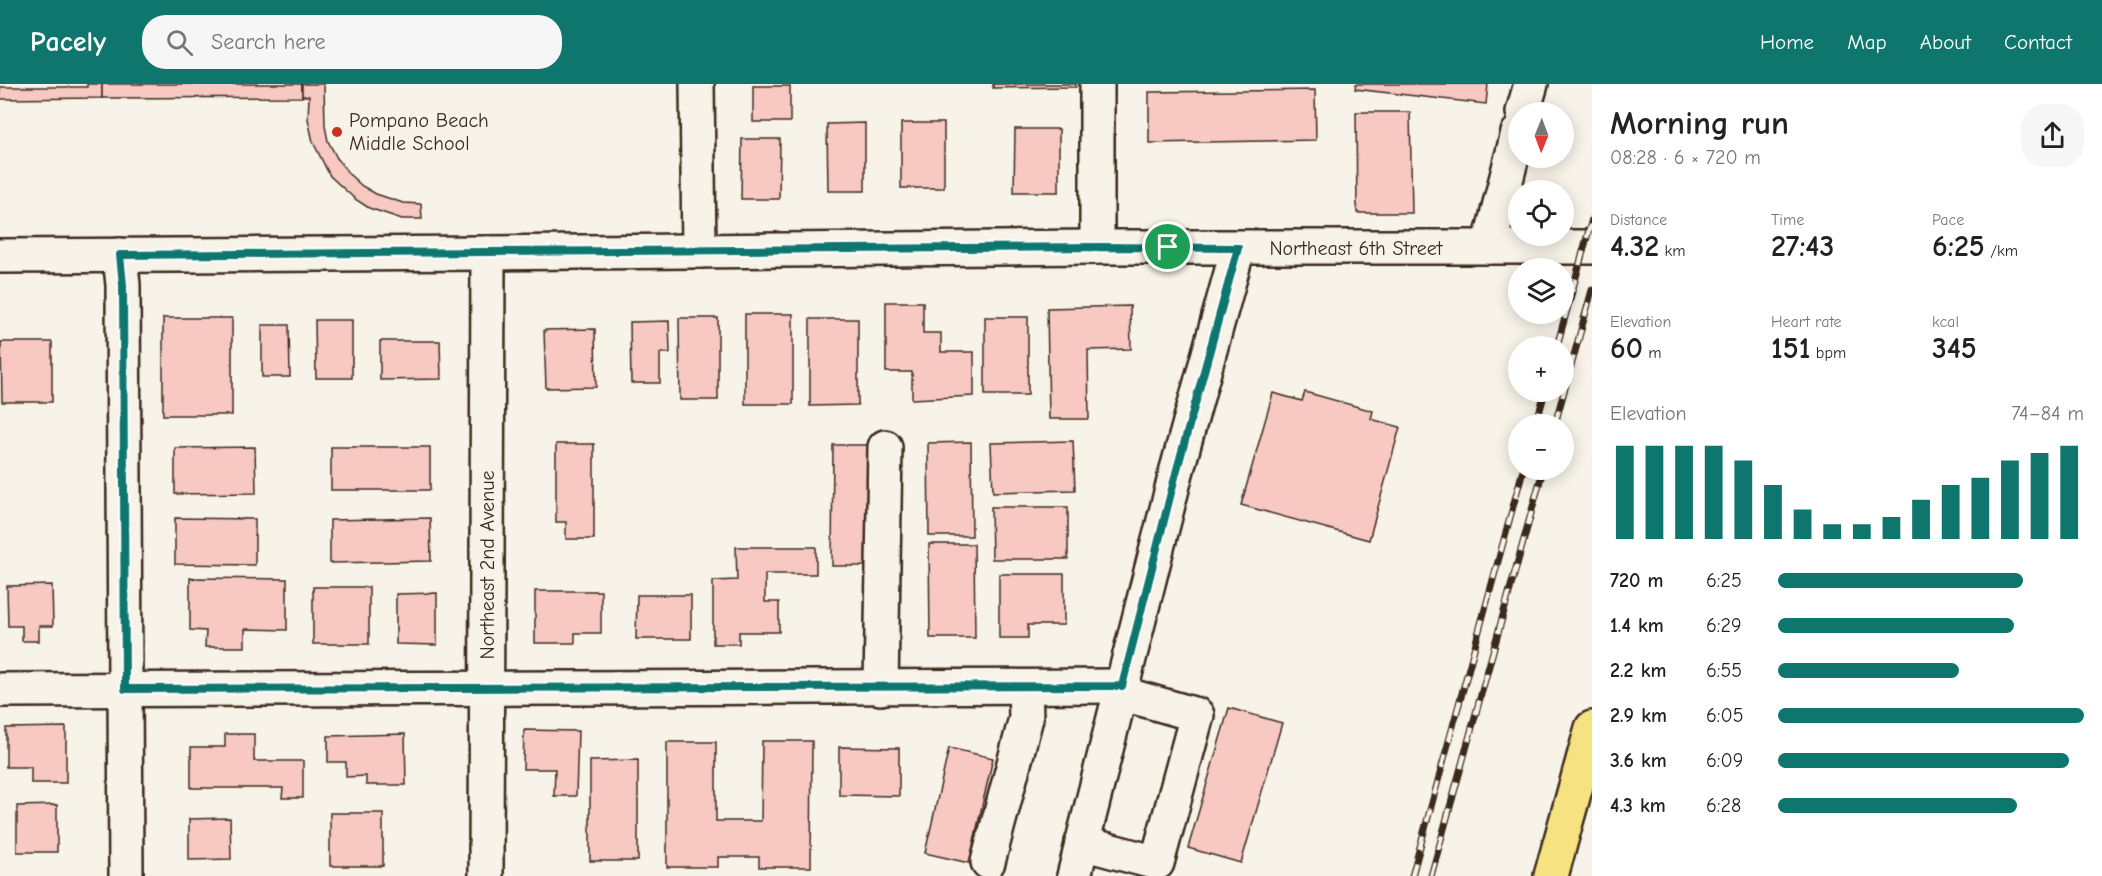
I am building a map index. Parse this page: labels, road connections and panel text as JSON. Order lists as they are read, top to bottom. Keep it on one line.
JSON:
{"streets":{"street":["Northeast 6th Street","Northeast 2nd Avenue"]},"crossings":[["Northeast 6th Street","Northeast 2nd Avenue"]],"places":["Pompano Beach Middle School"],"north":"bottom","page":{"header":"Pacely","search":"Search here","nav":["Home","Map","About","Contact"],"heading":["Morning run","08:28 · 6 × 720 m"],"map_buttons":["+","−"],"stats":[["Distance","4.32 km"],["Time","27:43"],["Pace","6:25 /km"],["Elevation","60 m"],["Heart rate","151 bpm"],["kcal","345"]],"chart":["Elevation","74–84 m"],"list":[{"name":"720 m","note":"6:25"},{"name":"1.4 km","note":"6:29"},{"name":"2.2 km","note":"6:55"},{"name":"2.9 km","note":"6:05"},{"name":"3.6 km","note":"6:09"},{"name":"4.3 km","note":"6:28"}]}}
